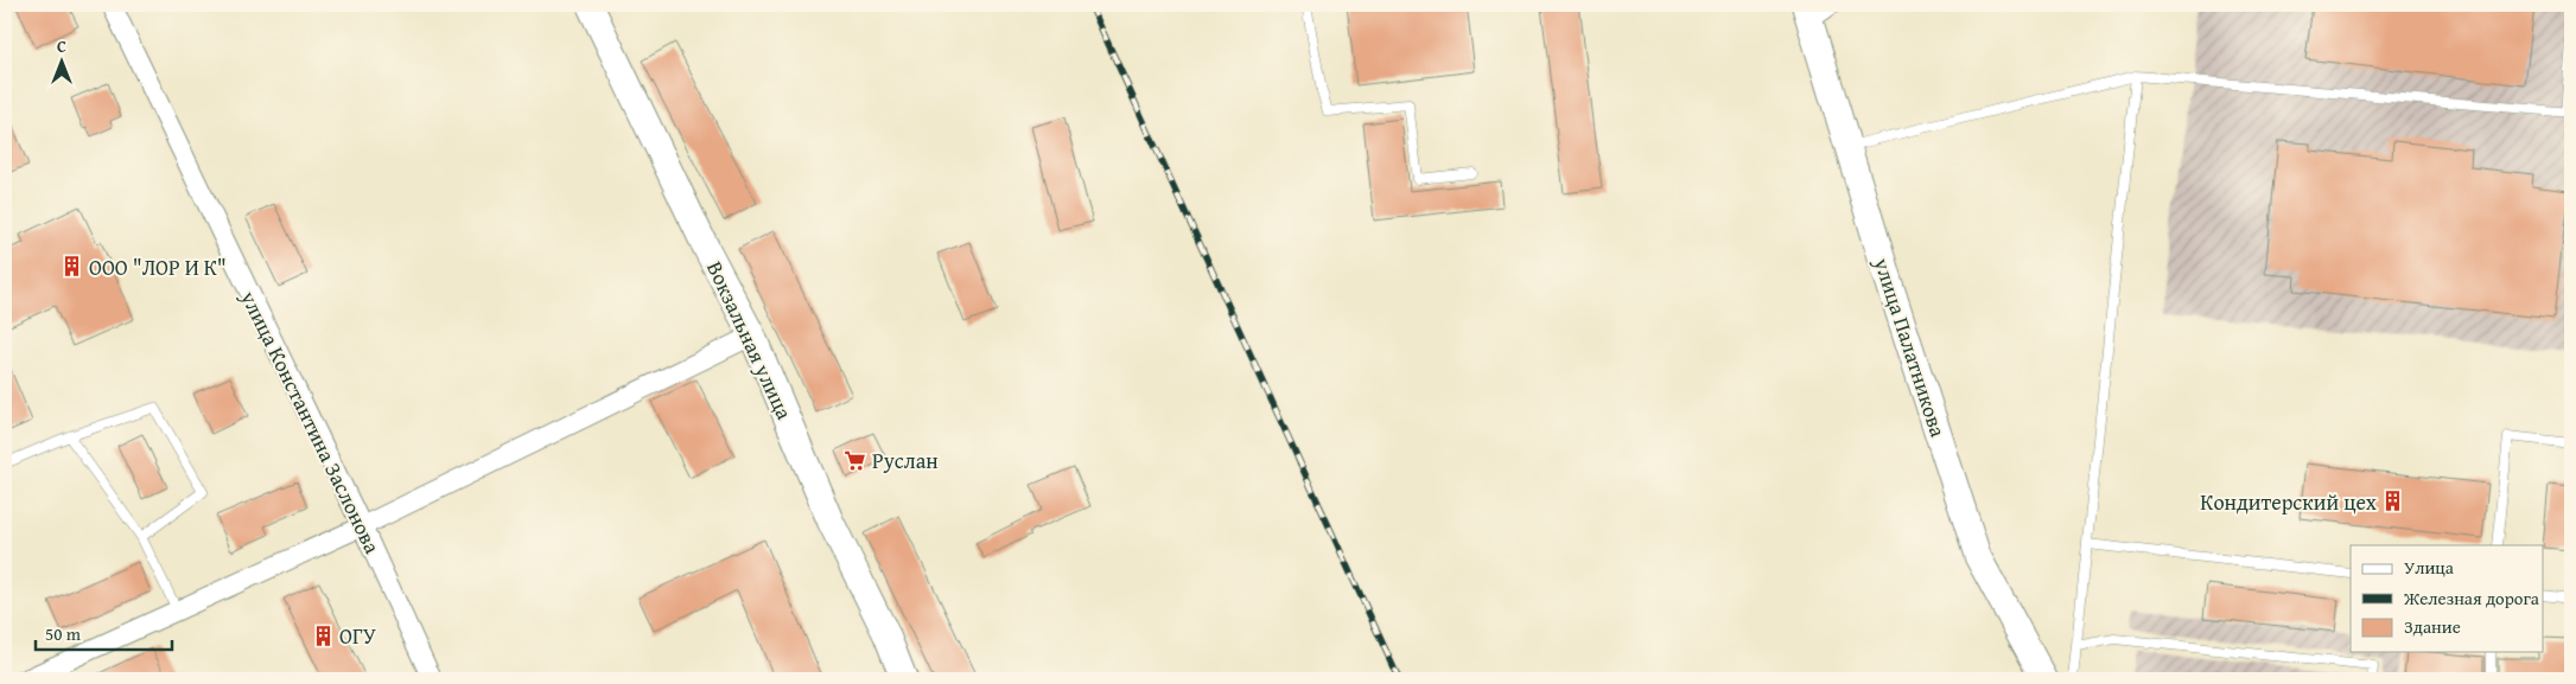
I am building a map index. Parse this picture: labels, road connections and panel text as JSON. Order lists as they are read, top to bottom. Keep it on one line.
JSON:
{"streets":{"main road":["Вокзальная улица","улица Палатникова"],"street":["улица Константина Заслонова"]},"places":{"building":["ООО \"ЛОР И К\"","Кондитерский цех","ОГУ"],"supermarket":["Руслан"]},"legend":["Улица","Железная дорога","Здание"],"scale_bar":"50 m","north":"top"}
